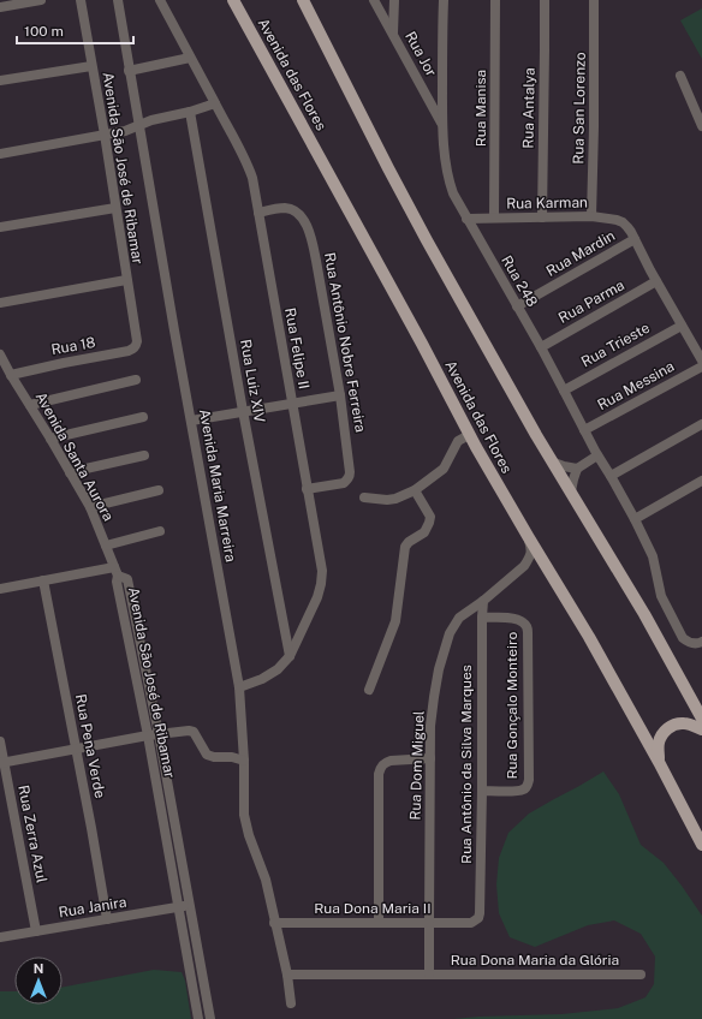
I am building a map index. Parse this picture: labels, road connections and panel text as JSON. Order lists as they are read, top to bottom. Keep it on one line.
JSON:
{"streets":{"main road":["Avenida das Flores"],"street":["Rua Jor","Rua Manisa","Rua Antalya","Rua San Lorenzo","Avenida São José de Ribamar","Rua Karman","Rua Mardin","Rua 248","Rua Parma","Rua Antônio Nobre Ferreira","Rua Trieste","Rua 18","Rua Felipe II","Rua Luiz XIV","Rua Messina","Avenida Santa Aurora","Avenida Maria Marreira","Rua Gonçalo Monteiro","Rua Pena Verde","Rua Antônio da Silva Marques","Rua Dom Miguel","Rua Zerra Azul","Rua Janira","Rua Dona Maria II","Rua Dona Maria da Glória"]},"crossings":[["Rua Jor","Rua 248"],["Rua Manisa","Rua Karman"],["Rua Antalya","Rua Karman"],["Rua San Lorenzo","Rua Karman"],["Avenida São José de Ribamar","Rua 18"],["Avenida São José de Ribamar","Avenida Santa Aurora"],["Avenida São José de Ribamar","Rua Janira"],["Rua Karman","Rua Mardin"],["Rua Karman","Rua 248"],["Rua Mardin","Rua 248"],["Rua 248","Rua Parma"],["Rua 248","Rua Trieste"],["Rua 248","Rua Messina"],["Rua Antônio Nobre Ferreira","Rua Felipe II"],["Rua 18","Avenida Santa Aurora"],["Rua Felipe II","Rua Luiz XIV"],["Rua Felipe II","Avenida Maria Marreira"],["Avenida Maria Marreira","Rua Dona Maria II"],["Rua Gonçalo Monteiro","Rua Antônio da Silva Marques"],["Rua Pena Verde","Rua Janira"],["Rua Antônio da Silva Marques","Rua Dom Miguel"],["Rua Antônio da Silva Marques","Rua Dona Maria II"],["Rua Dom Miguel","Rua Dona Maria II"],["Rua Dom Miguel","Rua Dona Maria da Glória"],["Rua Zerra Azul","Rua Janira"]],"scale_bar":"100 m","north":"top"}
